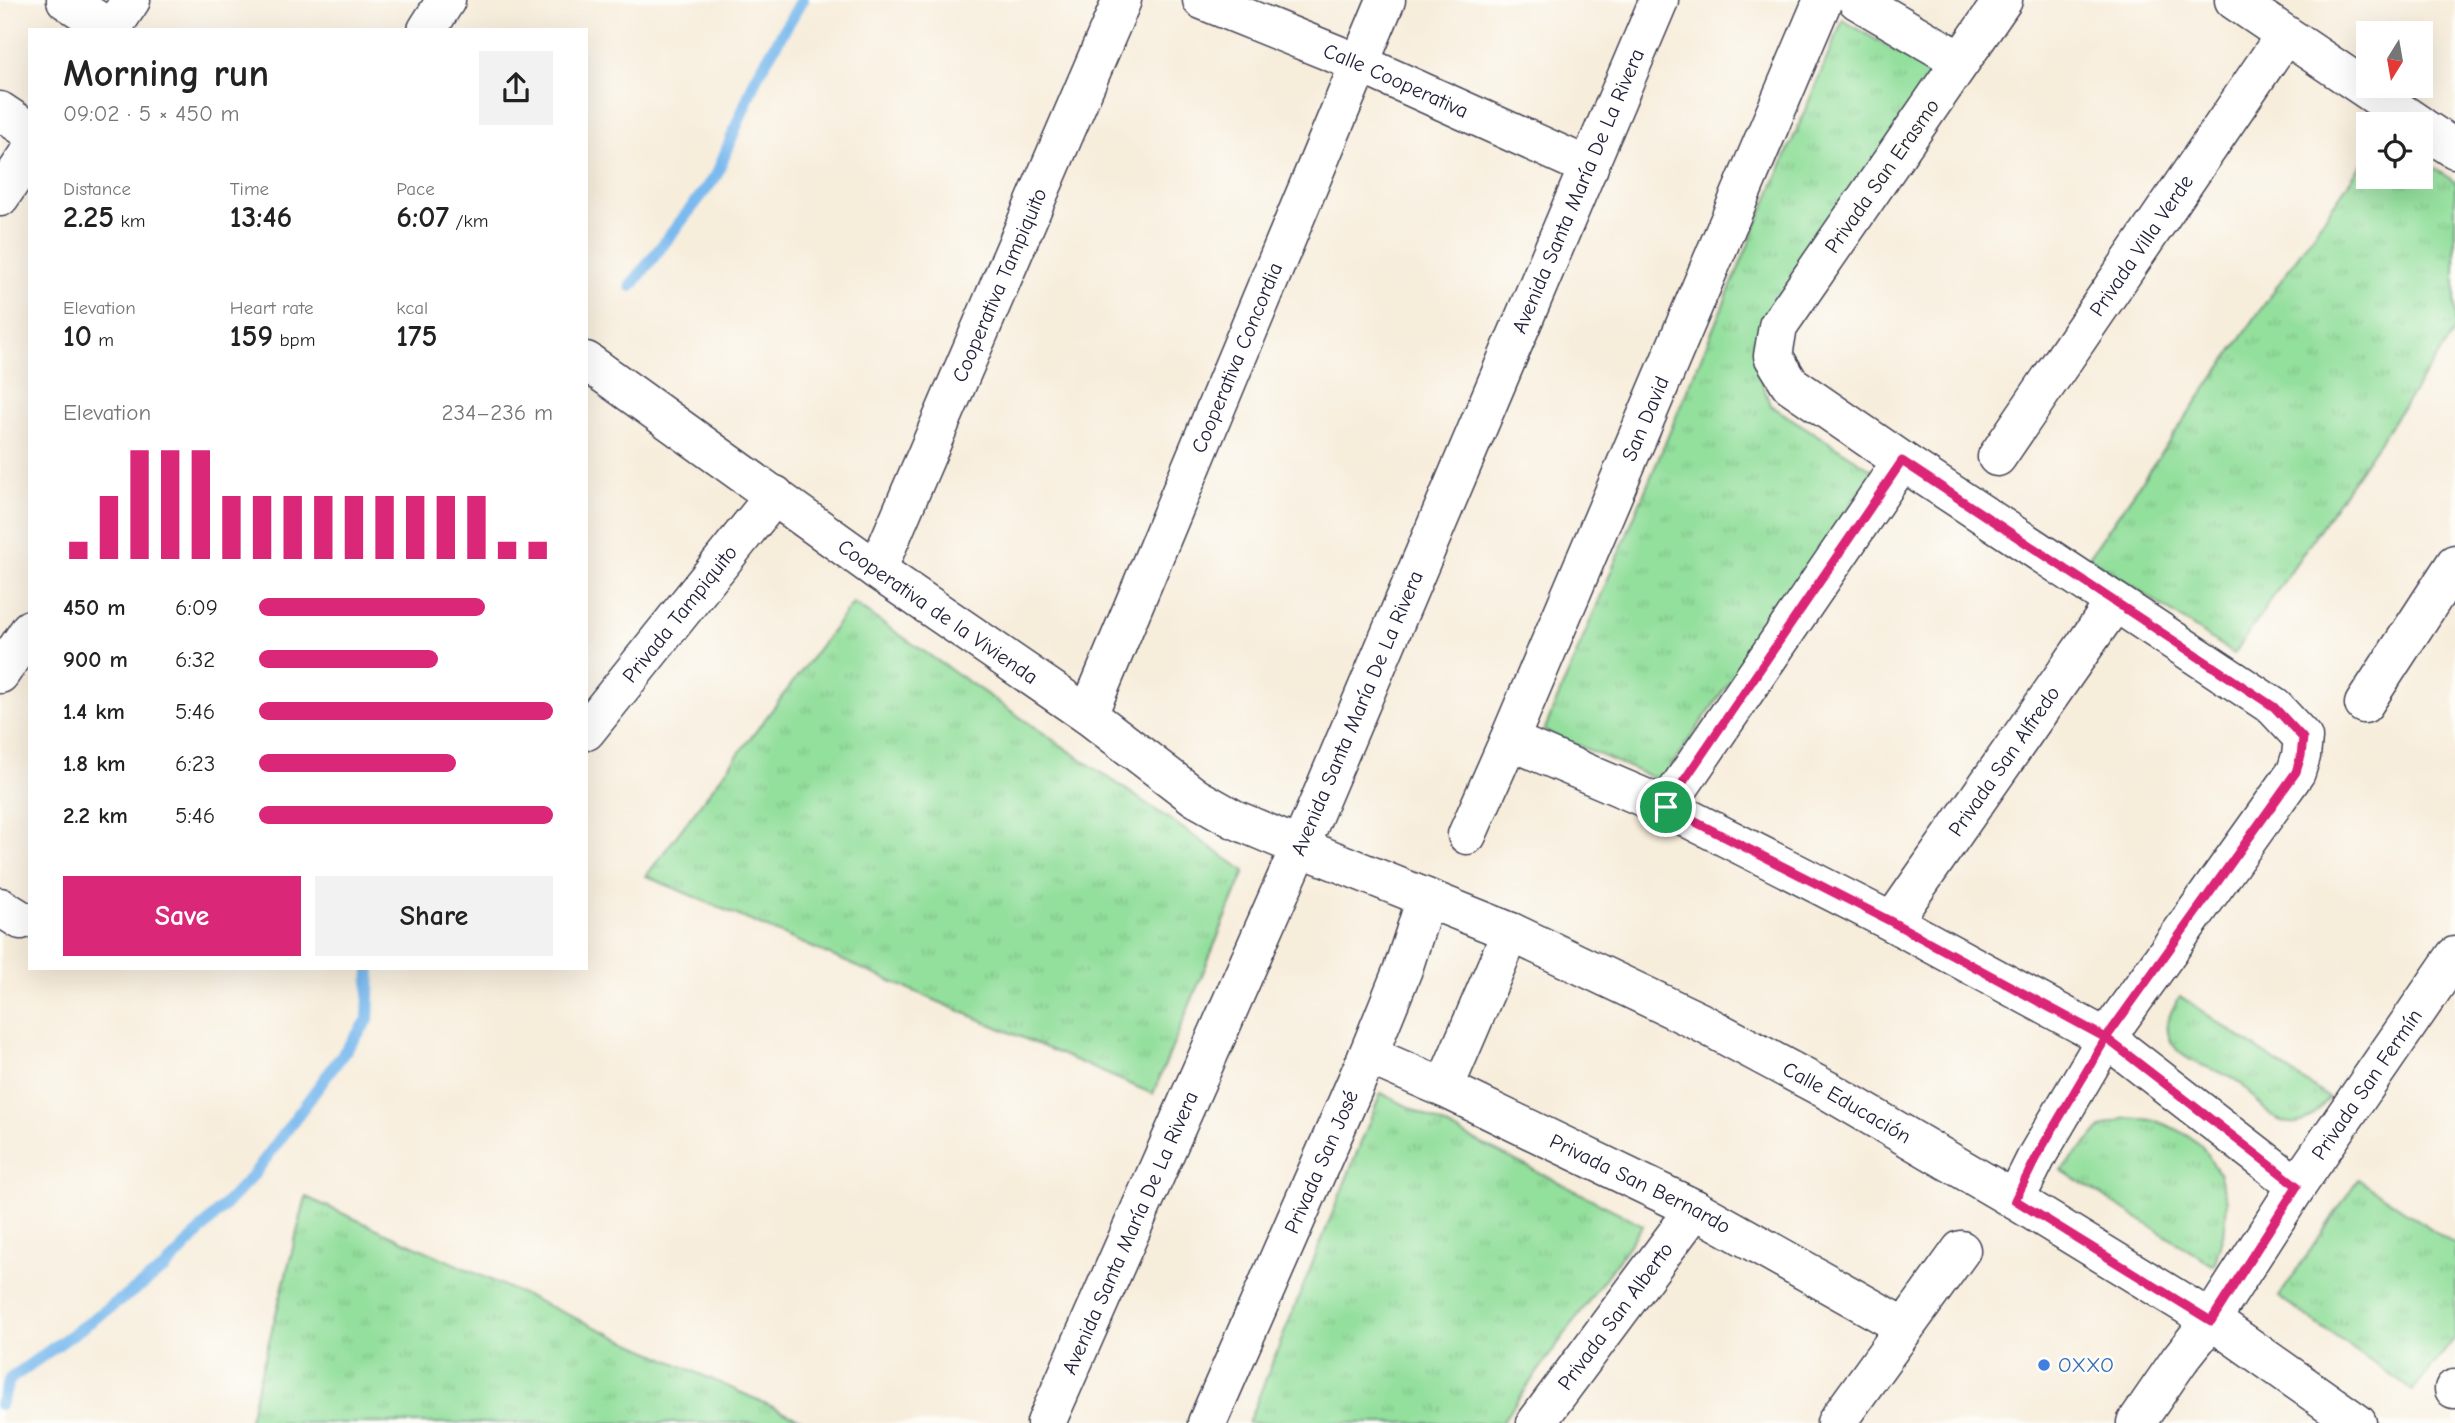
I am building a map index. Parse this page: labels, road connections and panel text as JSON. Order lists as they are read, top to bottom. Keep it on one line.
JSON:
{"streets":{"street":["Calle Cooperativa","Privada San Erasmo","Avenida Santa María De La Rivera","Privada Villa Verde","Cooperativa Tampiquito","Cooperativa Concordia","San David","Cooperativa de la Vivienda","Privada Tampiquito","Privada San Alfredo","Privada San Fermín","Calle Educación","Privada San José","Privada San Bernardo","Privada San Alberto"]},"crossings":[["Calle Cooperativa","Avenida Santa María De La Rivera"],["Calle Cooperativa","Cooperativa Concordia"],["Avenida Santa María De La Rivera","Cooperativa de la Vivienda"],["Avenida Santa María De La Rivera","Calle Educación"],["Cooperativa Tampiquito","Cooperativa de la Vivienda"],["Cooperativa Concordia","Cooperativa de la Vivienda"],["Cooperativa de la Vivienda","Privada Tampiquito"],["Cooperativa de la Vivienda","Calle Educación"],["Privada San Fermín","Calle Educación"],["Calle Educación","Privada San José"],["Privada San José","Privada San Bernardo"],["Privada San Bernardo","Privada San Alberto"]],"places":["OXXO"],"north":"bottom","page":{"heading":["Morning run","09:02 · 5 × 450 m"],"stats":[["Distance","2.25 km"],["Time","13:46"],["Pace","6:07 /km"],["Elevation","10 m"],["Heart rate","159 bpm"],["kcal","175"]],"chart":["Elevation","234–236 m"],"list":[{"name":"450 m","note":"6:09"},{"name":"900 m","note":"6:32"},{"name":"1.4 km","note":"5:46"},{"name":"1.8 km","note":"6:23"},{"name":"2.2 km","note":"5:46"}],"buttons":["Save","Share"]}}
